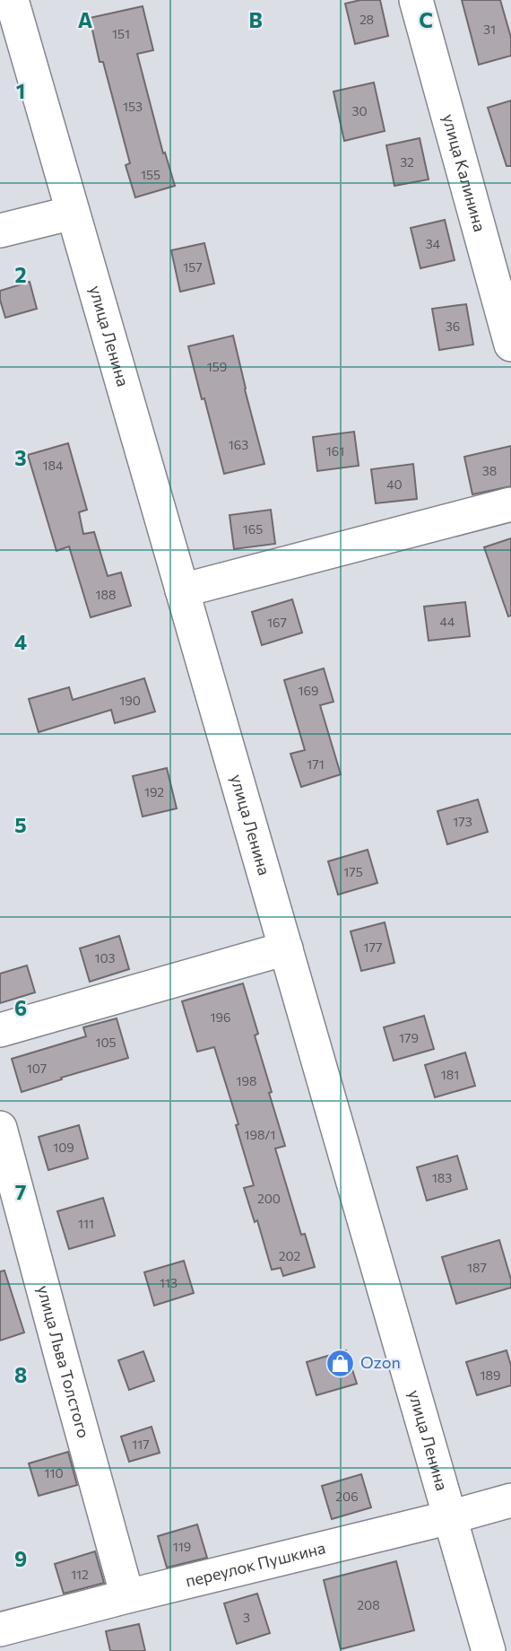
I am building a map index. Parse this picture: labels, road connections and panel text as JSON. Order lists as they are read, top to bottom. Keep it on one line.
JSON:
{"streets":{"street":["улица Калинина","улица Ленина","улица Льва Толстого","переулок Пушкина"]},"crossings":[["улица Ленина","переулок Пушкина"],["улица Льва Толстого","переулок Пушкина"]],"places":{"shop":["Ozon"]},"house_numbers":["28","31","151","153","30","32","155","34","157","36","159","163","161","184","38","40","165","188","44","167","169","190","171","192","173","175","177","103","196","179","105","107","181","198","198/1","109","183","200","111","202","187","113","189","117","110","206","119","112","208","3"],"grid":{"columns":["A","B","C"],"rows":["1","2","3","4","5","6","7","8","9"]}}
